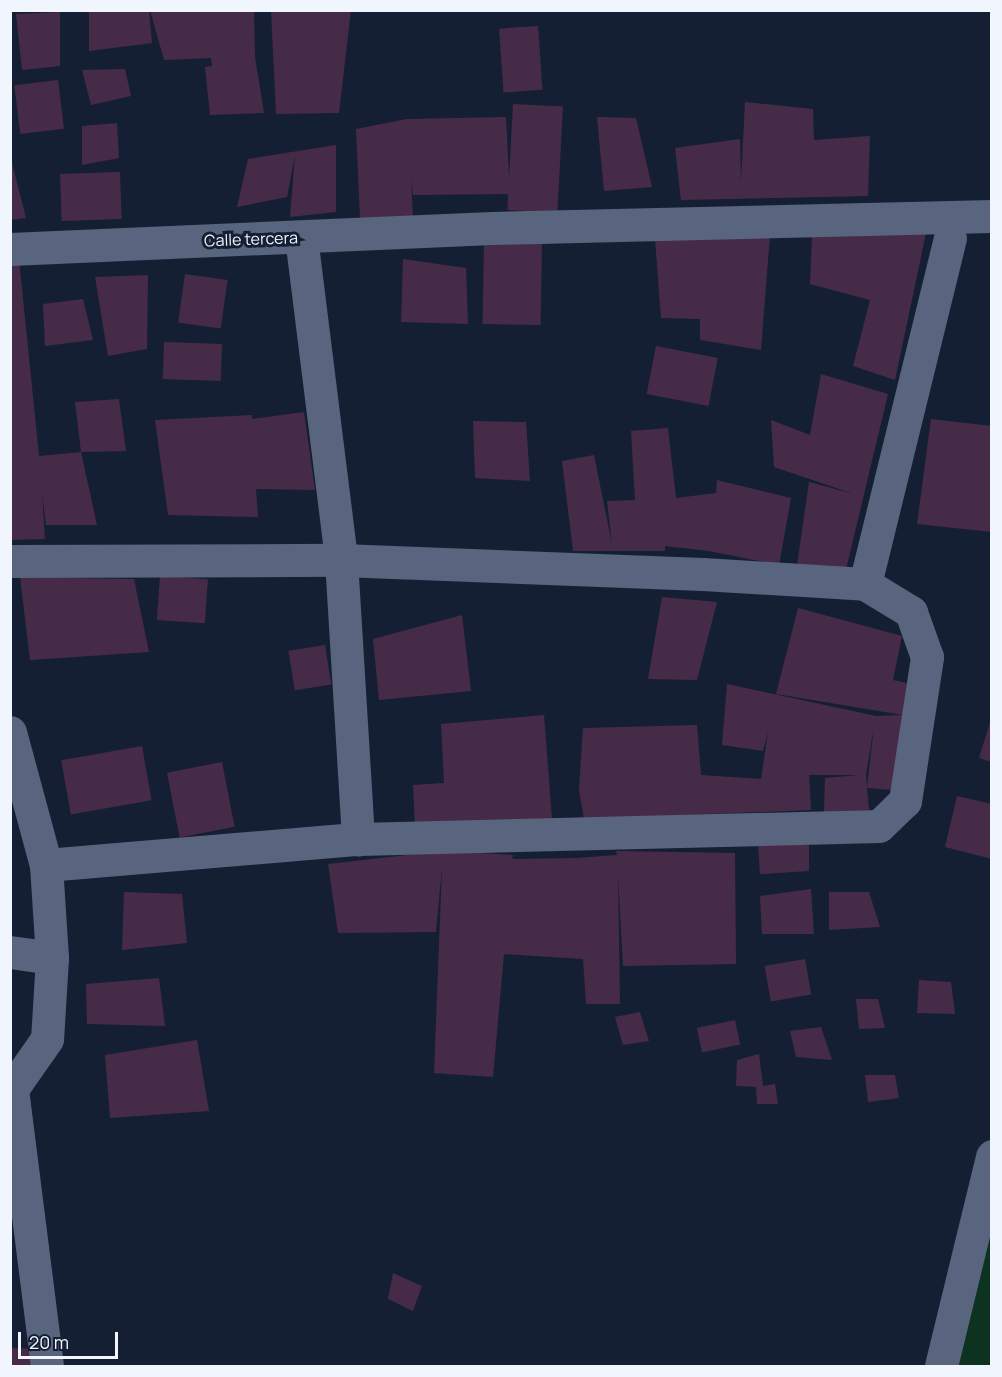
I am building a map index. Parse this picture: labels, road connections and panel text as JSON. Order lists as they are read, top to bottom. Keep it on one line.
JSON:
{"streets":{"street":["Calle tercera"]},"scale_bar":"20 m"}
